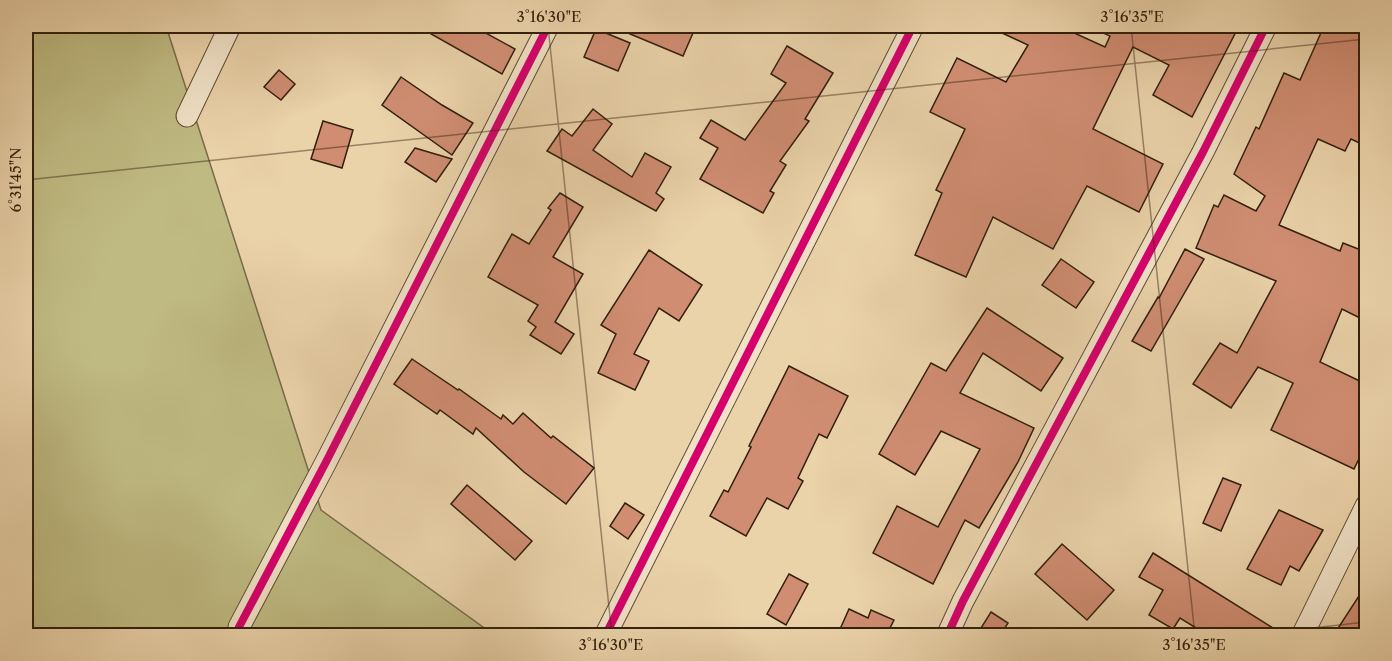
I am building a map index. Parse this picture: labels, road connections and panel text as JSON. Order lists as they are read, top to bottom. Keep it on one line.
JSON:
{"coordinates":["3°16'30\"E","3°16'35\"E","6°31'45\"N"]}
